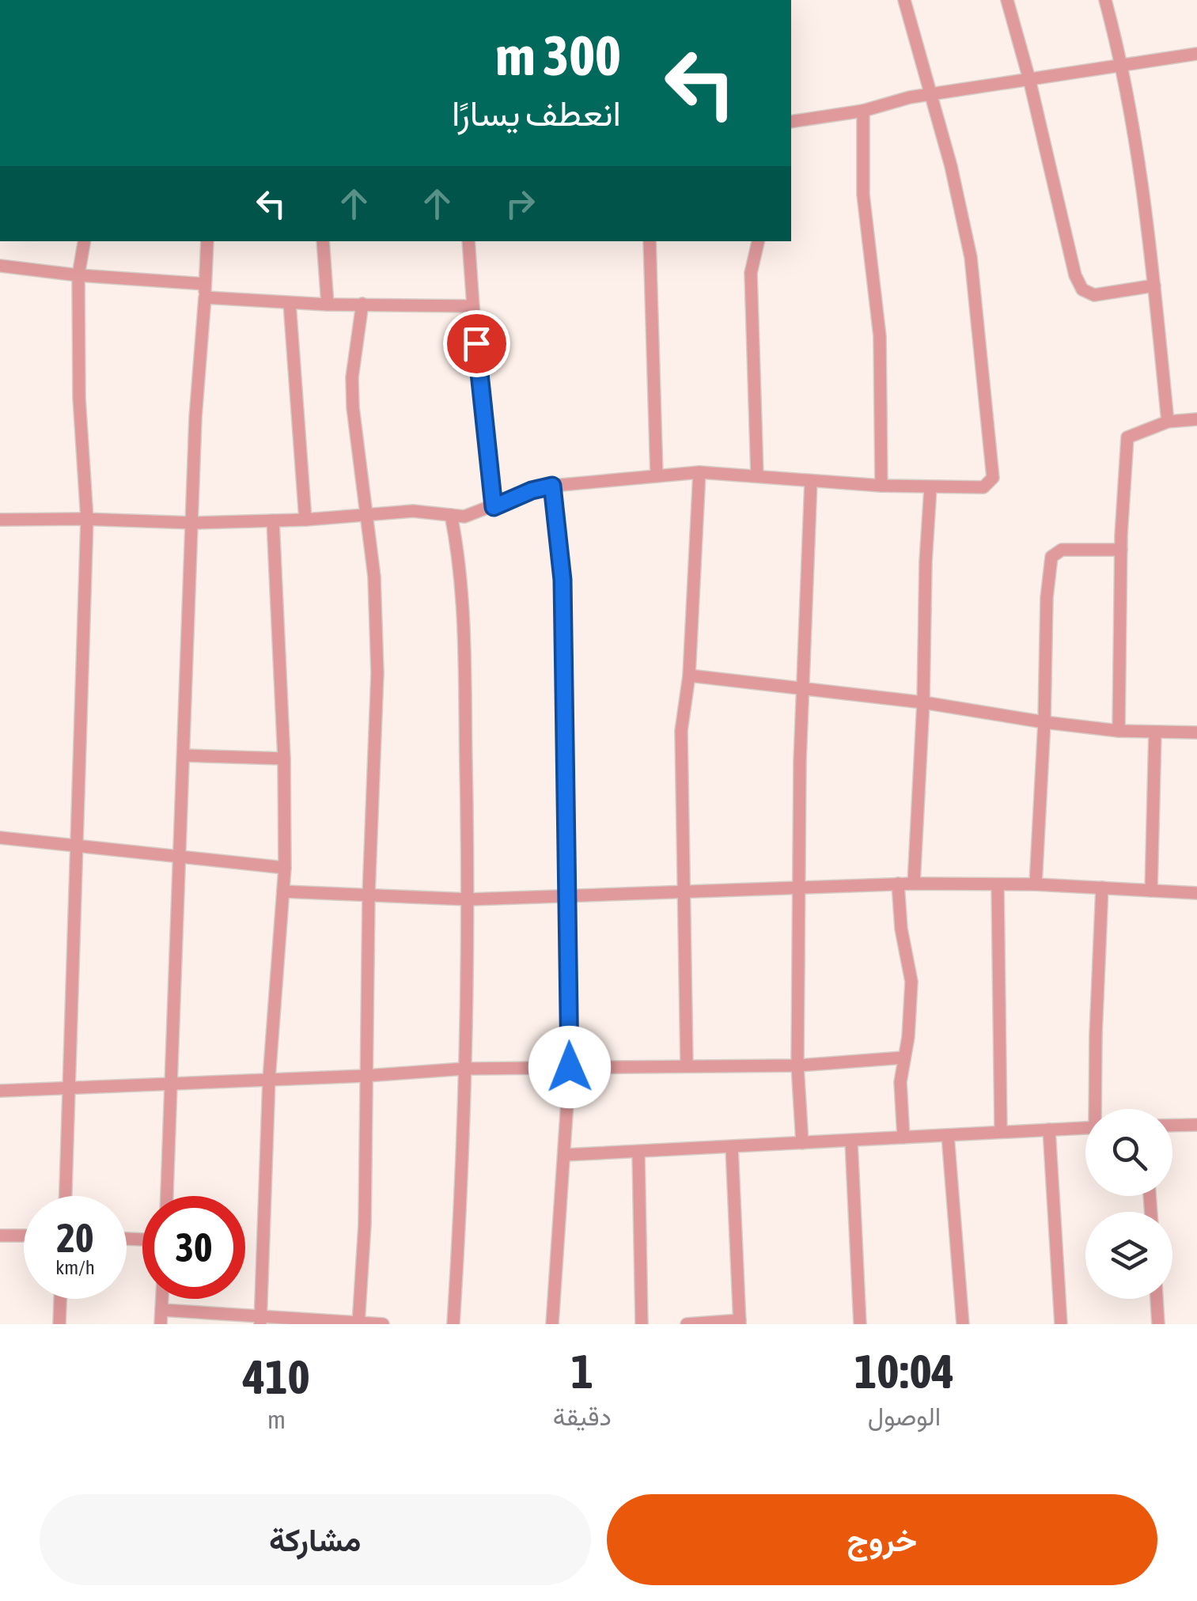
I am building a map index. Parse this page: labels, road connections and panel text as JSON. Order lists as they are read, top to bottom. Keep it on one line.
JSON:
{"page":{"turn":["300 m","انعطف يسارًا"],"speed":"20 km/h","limit":"30","eta":["10:04","الوصول","1","دقيقة","410","m"],"buttons":["خروج","مشاركة"]}}
